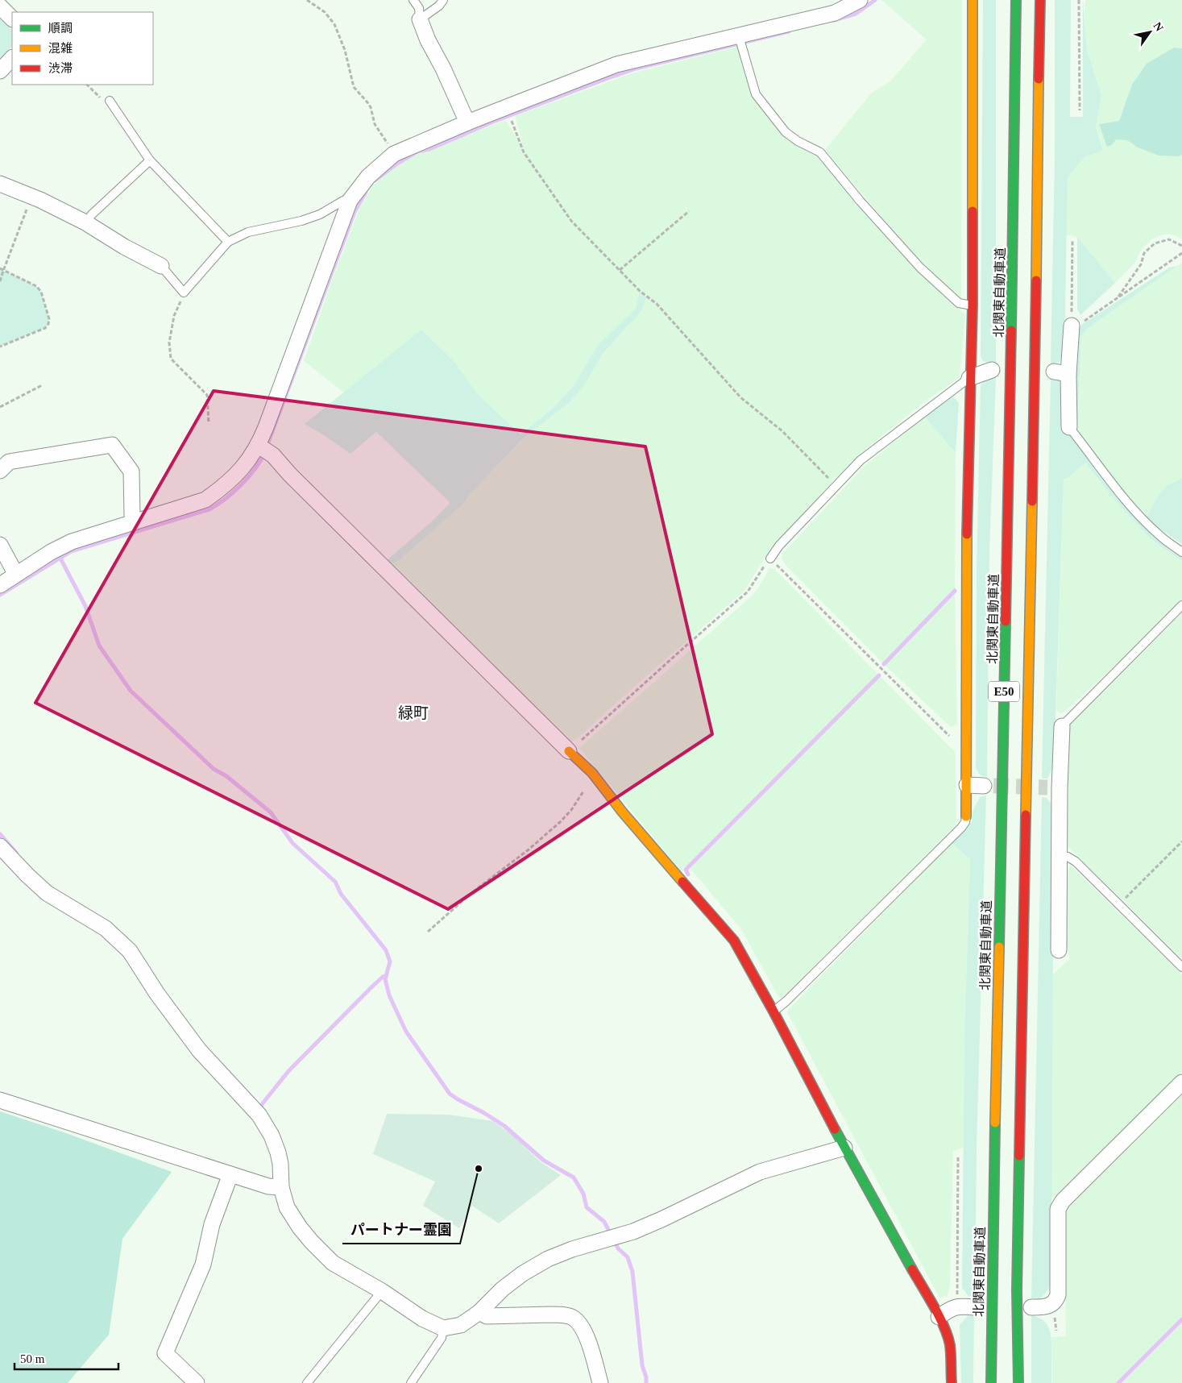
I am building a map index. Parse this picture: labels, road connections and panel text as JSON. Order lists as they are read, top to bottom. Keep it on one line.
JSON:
{"streets":{"main road":["北関東自動車道","E50"]},"districts":["緑町"],"places":["パートナー霊園"],"legend":["順調","混雑","渋滞"],"scale_bar":"50 m","north":"top right"}
